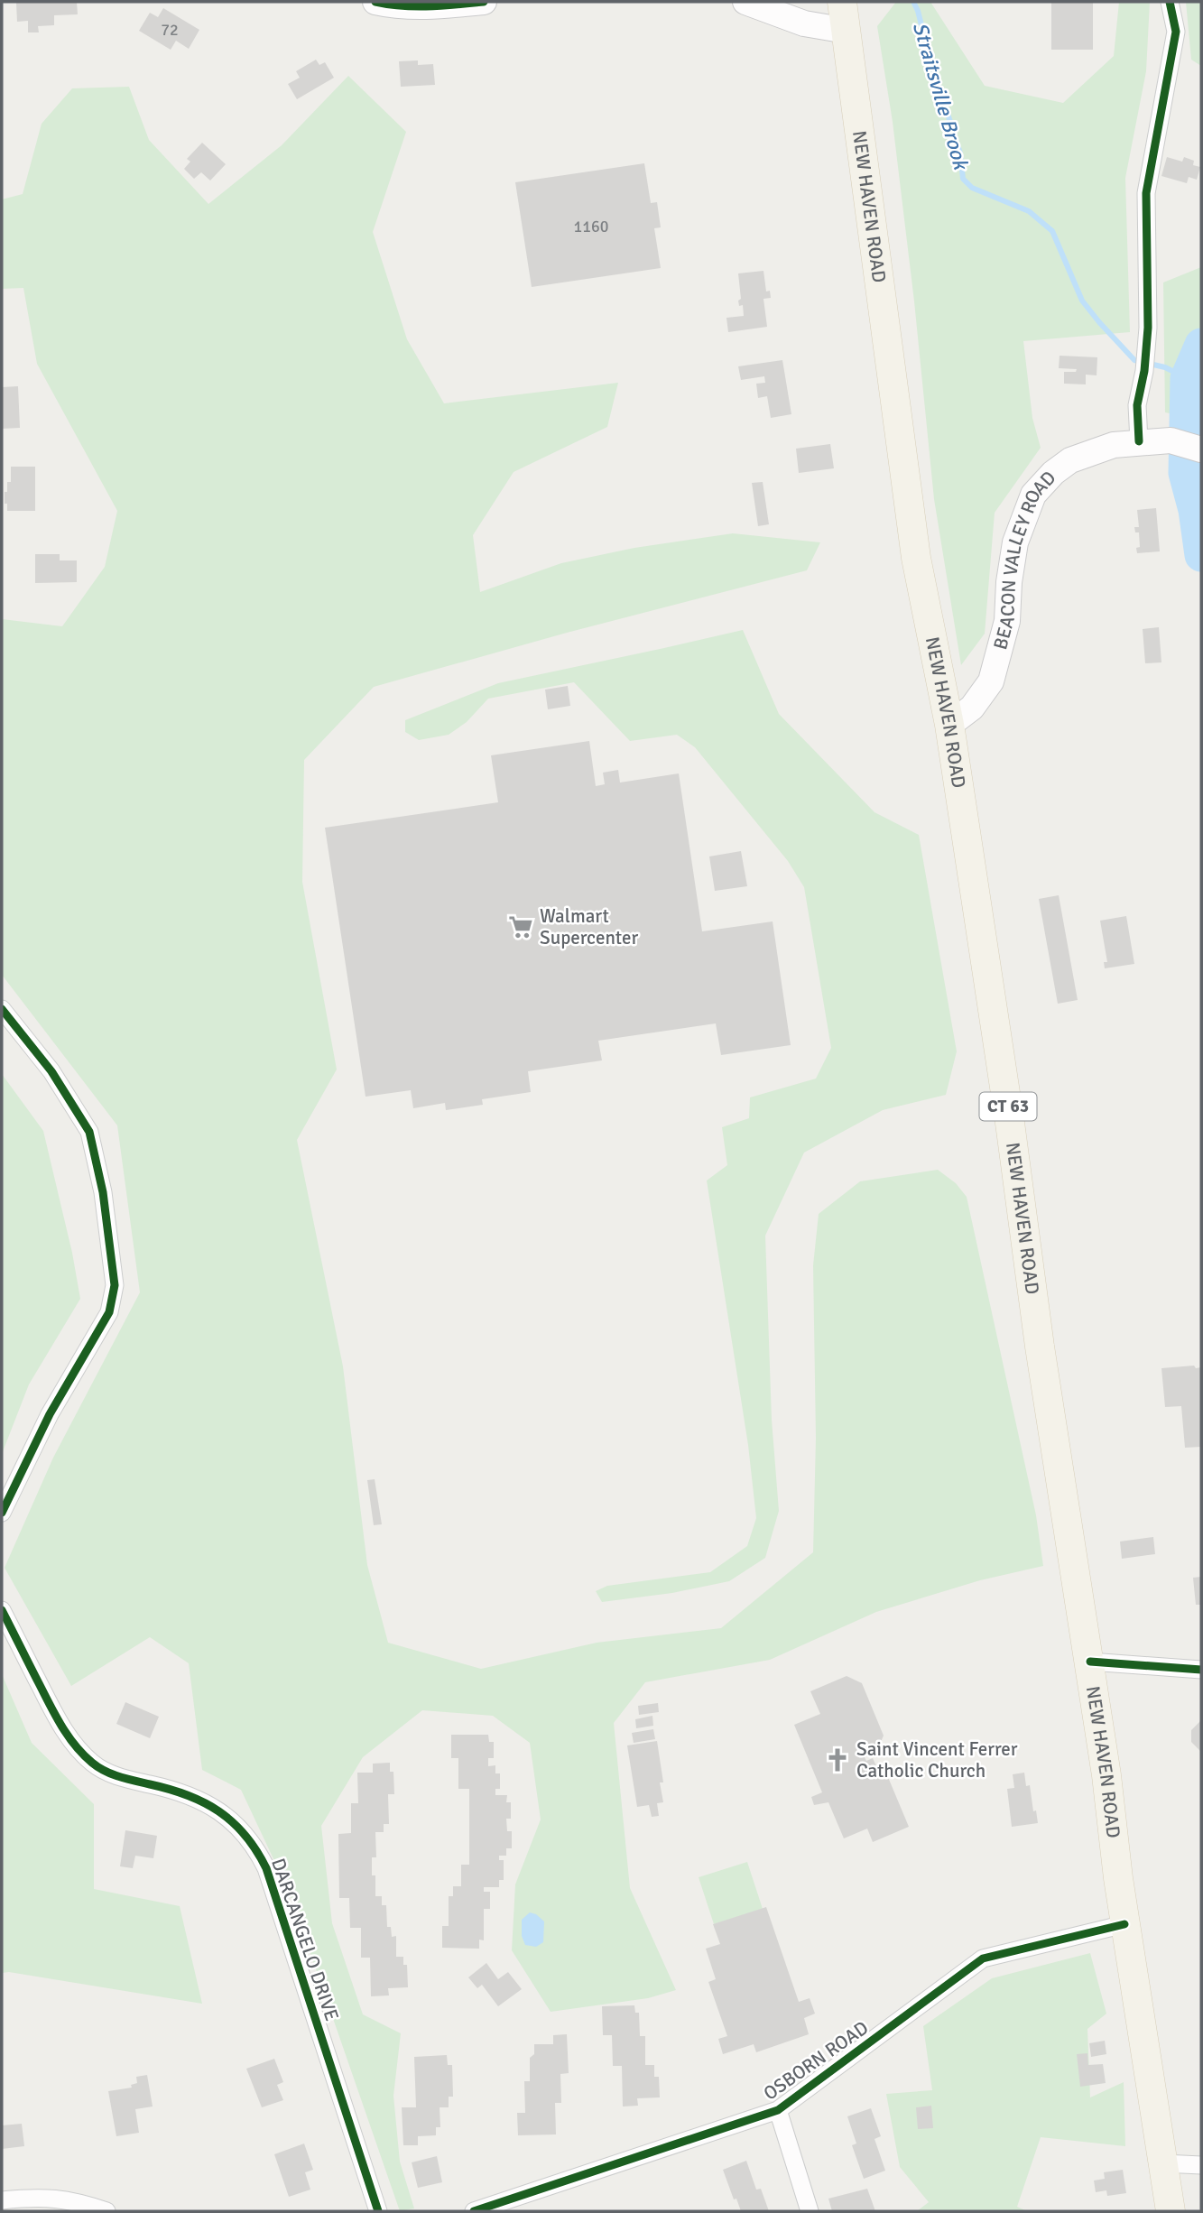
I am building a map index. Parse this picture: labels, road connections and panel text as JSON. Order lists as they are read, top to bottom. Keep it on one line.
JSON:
{"streets":{"main road":["NEW HAVEN ROAD","CT 63"],"street":["BEACON VALLEY ROAD","DARCANGELO DRIVE","OSBORN ROAD"]},"crossings":[["NEW HAVEN ROAD","BEACON VALLEY ROAD"],["NEW HAVEN ROAD","OSBORN ROAD"]],"water":["Straitsville Brook"],"places":{"supermarket":["Walmart Supercenter"],"church":["Saint Vincent Ferrer Catholic Church"]},"house_numbers":["72","1160"]}
